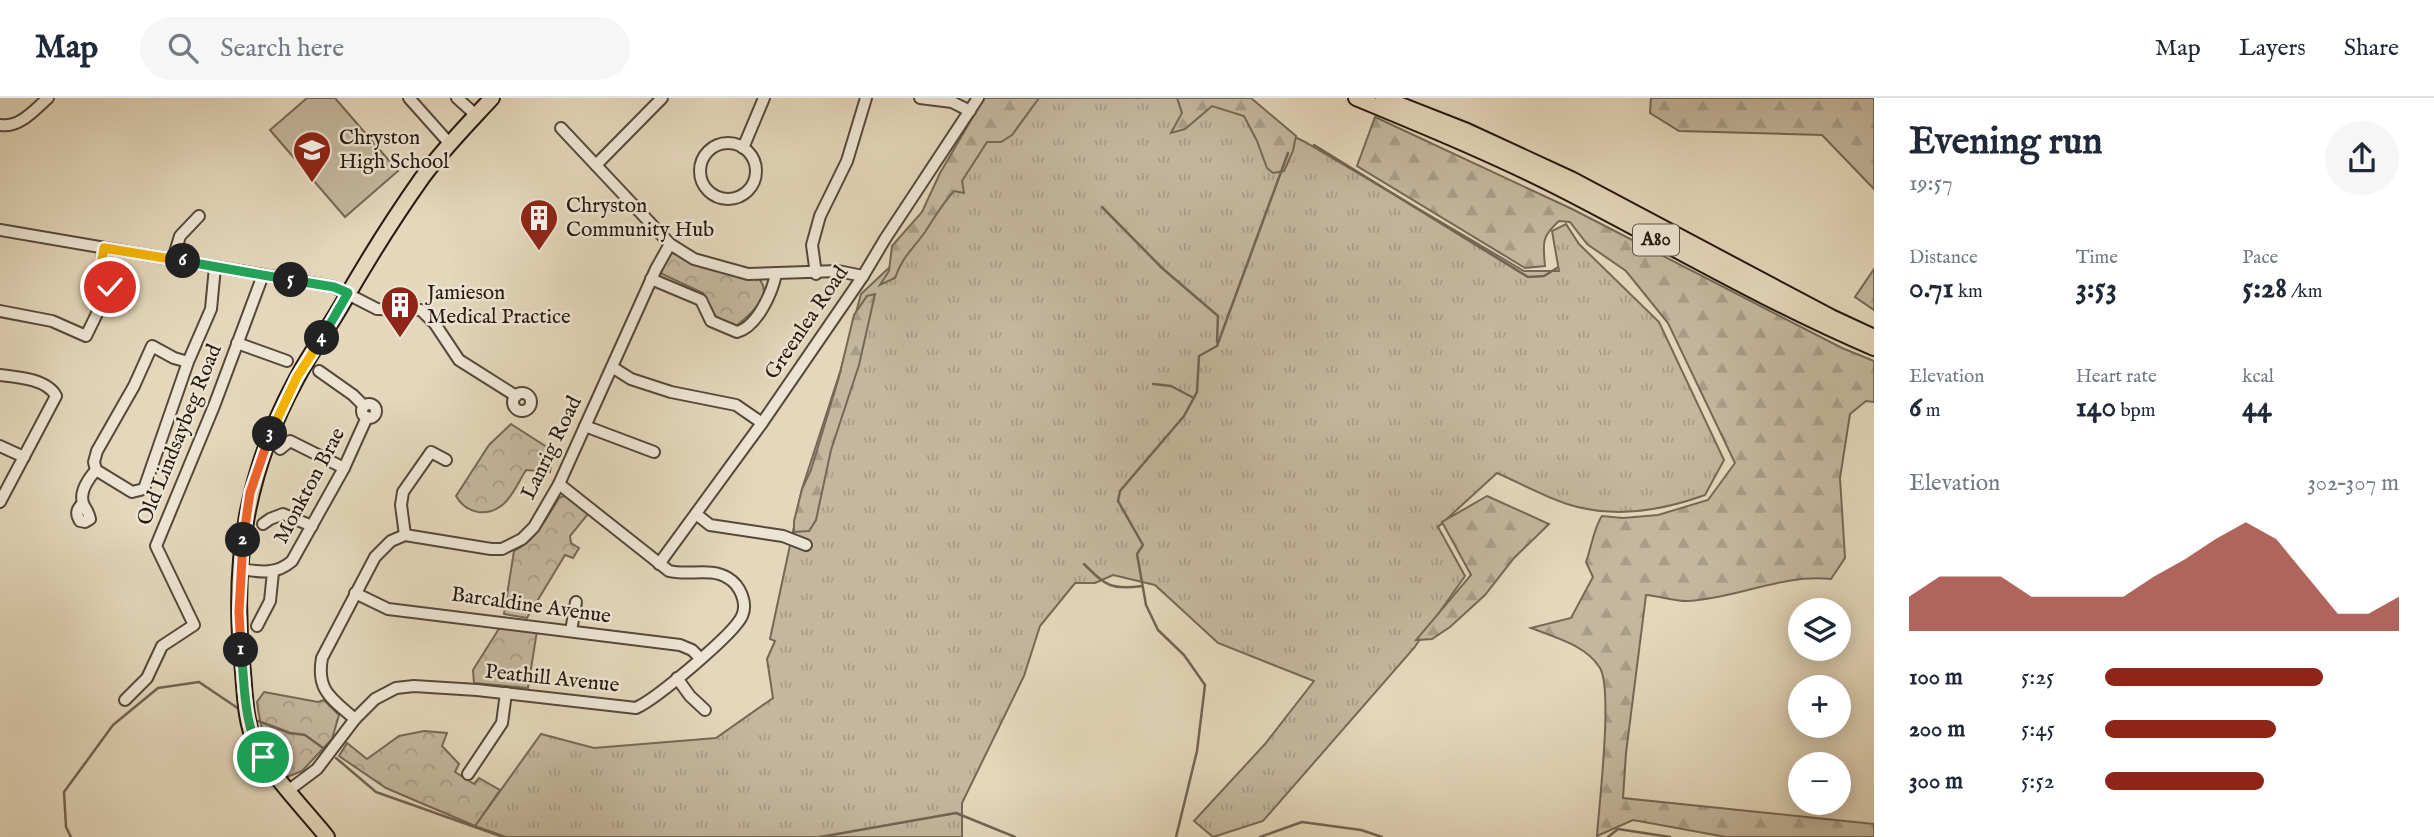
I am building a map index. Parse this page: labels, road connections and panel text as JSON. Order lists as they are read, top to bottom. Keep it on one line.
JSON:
{"streets":{"main road":["A80"],"street":["Greenlea Road","Old Lindsaybeg Road","Lanrig Road","Monkton Brae","Barcaldine Avenue","Peathill Avenue"]},"crossings":[["Greenlea Road","Peathill Avenue"],["Lanrig Road","Peathill Avenue"],["Barcaldine Avenue","Peathill Avenue"]],"places":{"school or university":["Chryston High School"],"building":["Chryston Community Hub","Jamieson Medical Practice"]},"page":{"header":"Map","search":"Search here","nav":["Map","Layers","Share"],"heading":["Evening run","19:57"],"stats":[["Distance","0.71 km"],["Time","3:53"],["Pace","5:28 /km"],["Elevation","6 m"],["Heart rate","140 bpm"],["kcal","44"]],"pins":["6","5","4","3","2","1"],"chart":["Elevation","302–307 m"],"map_buttons":["+","−"],"list":[{"name":"100 m","note":"5:25"},{"name":"200 m","note":"5:45"},{"name":"300 m","note":"5:52"}]}}
